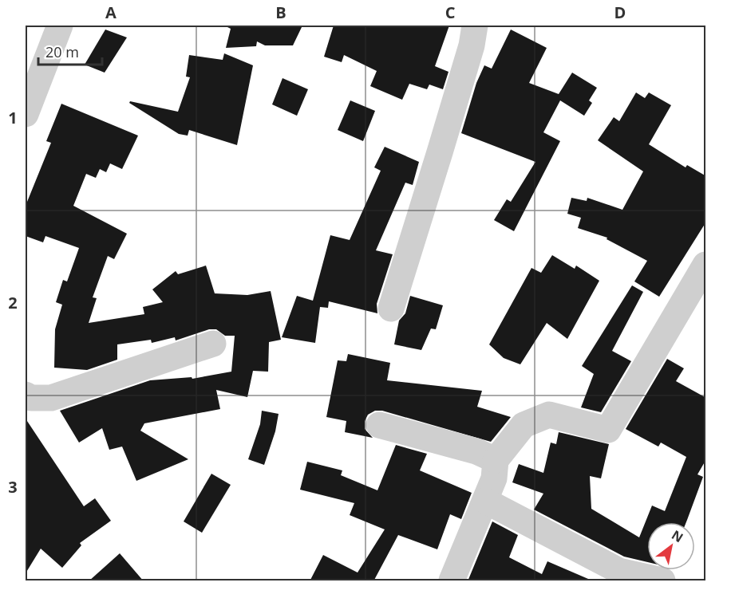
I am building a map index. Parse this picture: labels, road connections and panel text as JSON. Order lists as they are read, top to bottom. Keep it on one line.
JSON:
{"scale_bar":"20 m","north":"top right","grid":{"columns":["A","B","C","D"],"rows":["1","2","3"]}}
